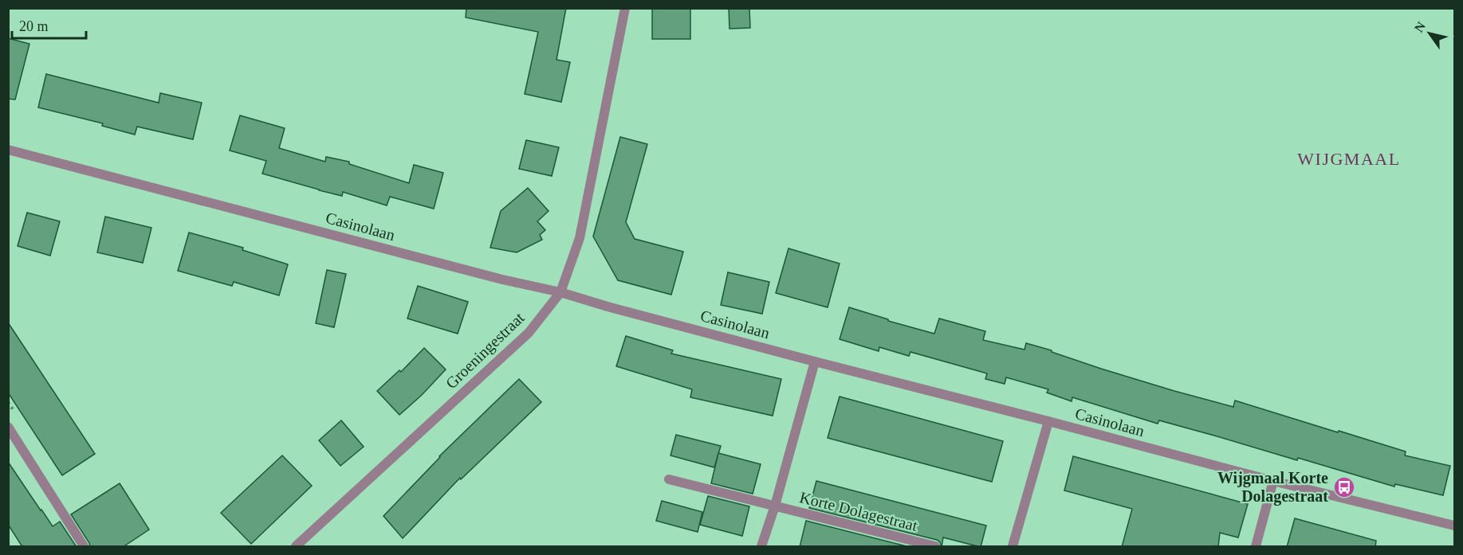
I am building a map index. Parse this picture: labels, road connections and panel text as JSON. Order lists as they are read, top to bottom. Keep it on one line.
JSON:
{"streets":{"street":["Casinolaan","Groeningestraat","Korte Dolagestraat"]},"crossings":[["Casinolaan","Groeningestraat"],["Casinolaan","Korte Dolagestraat"]],"districts":["WIJGMAAL"],"places":{"bus stop":["Wijgmaal Korte Dolagestraat"]},"scale_bar":"20 m","north":"top left"}
